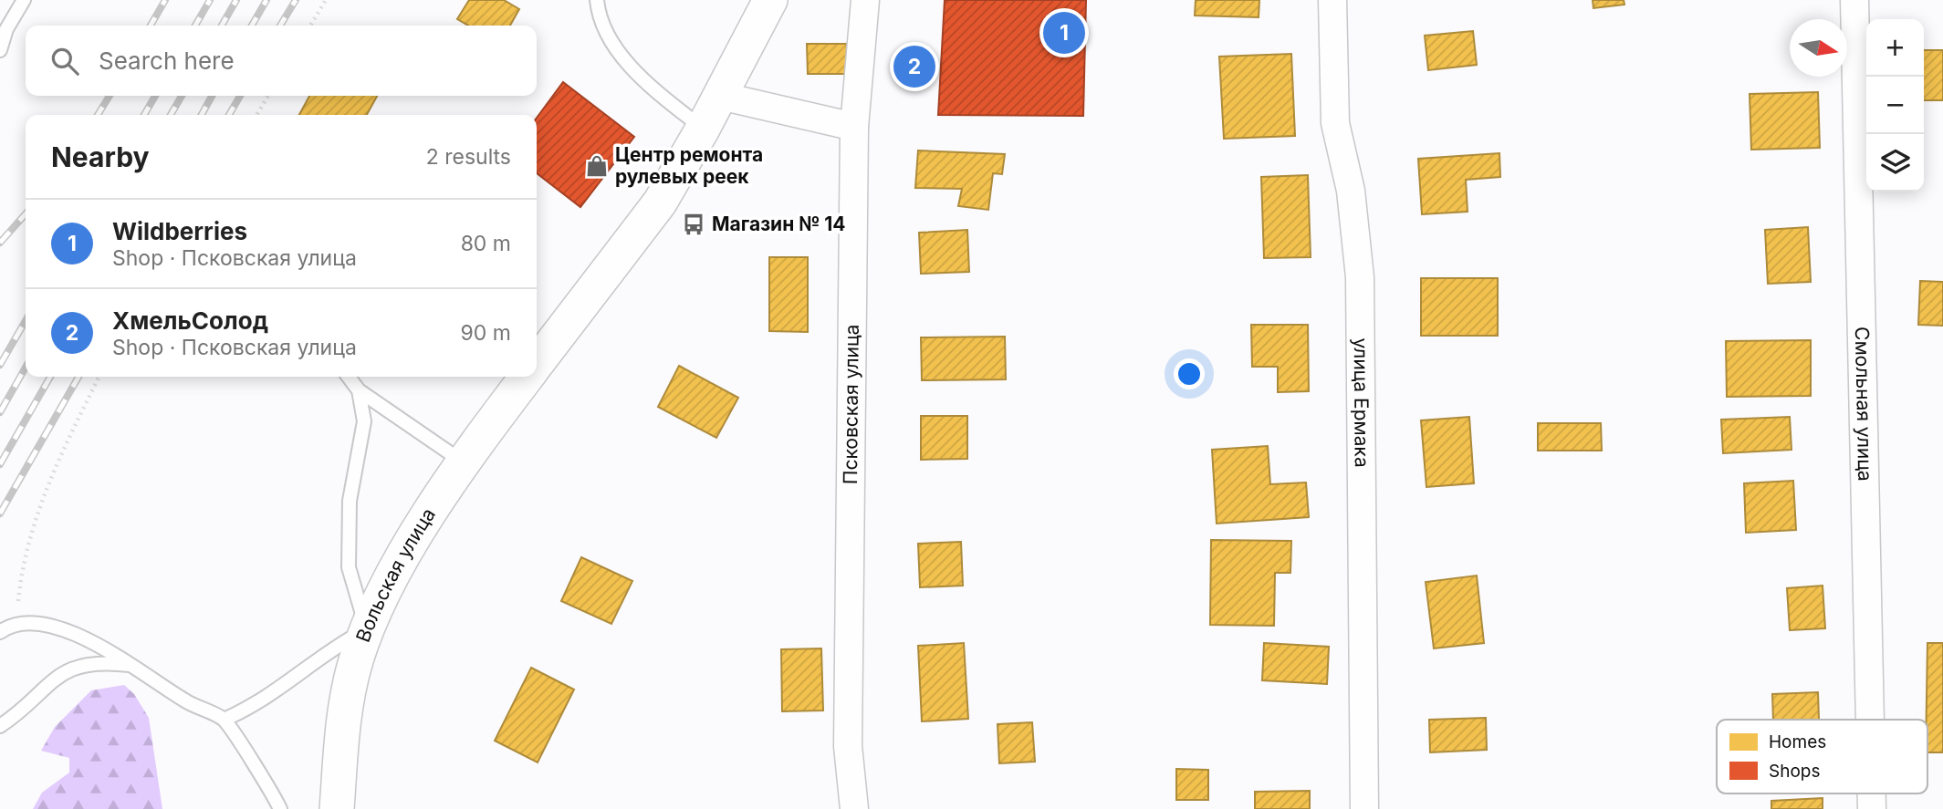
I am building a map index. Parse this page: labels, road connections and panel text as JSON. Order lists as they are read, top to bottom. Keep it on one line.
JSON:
{"streets":{"street":["улица Ермака","Псковская улица","Смольная улица","Вольская улица"]},"places":{"shop":["Центр ремонта рулевых реек"],"bus stop":["Магазин № 14"]},"legend":["Homes","Shops"],"north":"right","page":{"pins":["1","2"],"map_buttons":["+","−"],"search":"Search here","heading":["Nearby","2 results"],"list":[{"mark":"1","name":"Wildberries","note":"Shop · Псковская улица","value":"80 m"},{"mark":"2","name":"ХмельСолод","note":"Shop · Псковская улица","value":"90 m"}]}}
